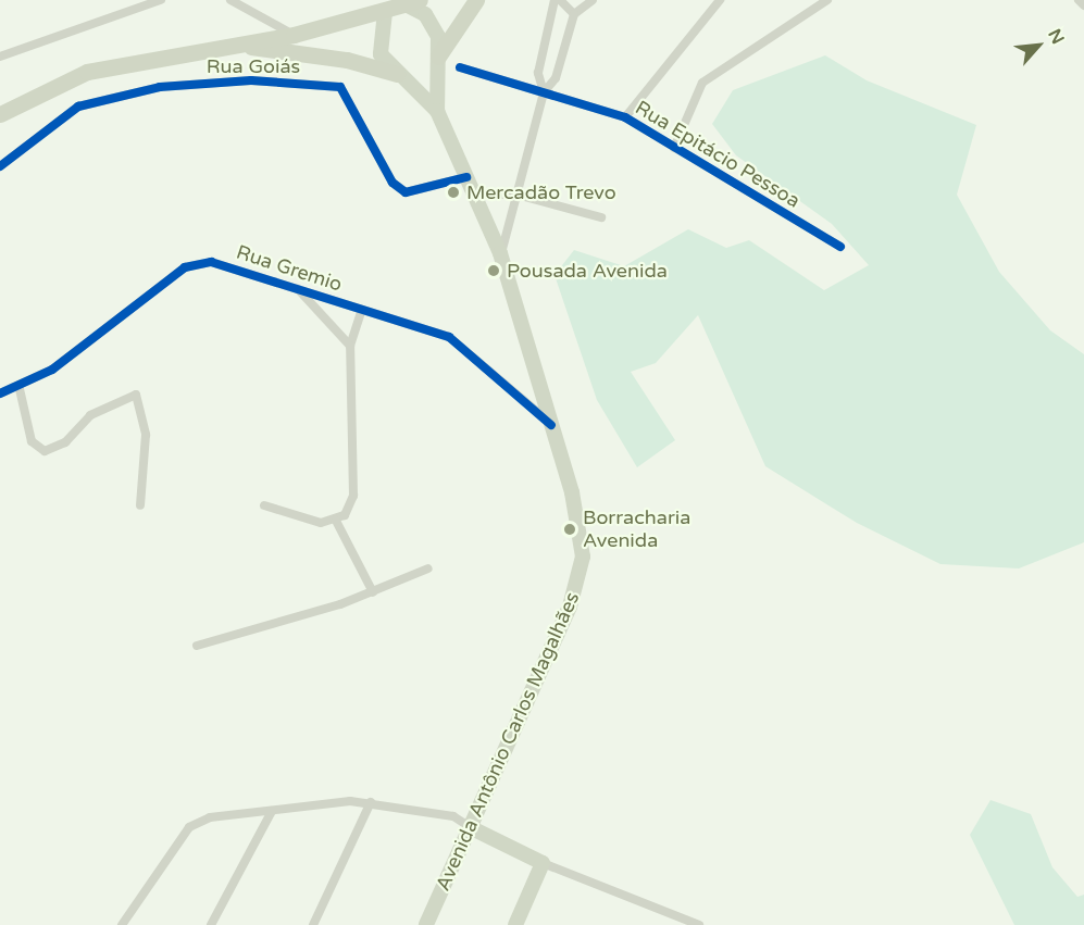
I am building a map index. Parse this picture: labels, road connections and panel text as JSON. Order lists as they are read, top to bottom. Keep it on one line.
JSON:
{"streets":{"main road":["Avenida Antônio Carlos Magalhães"],"street":["Rua Goiás","Rua Epitácio Pessoa","Rua Gremio"]},"crossings":[["Rua Goiás","Avenida Antônio Carlos Magalhães"],["Rua Gremio","Avenida Antônio Carlos Magalhães"]],"places":["Mercadão Trevo","Pousada Avenida","Borracharia Avenida"],"north":"top right"}
